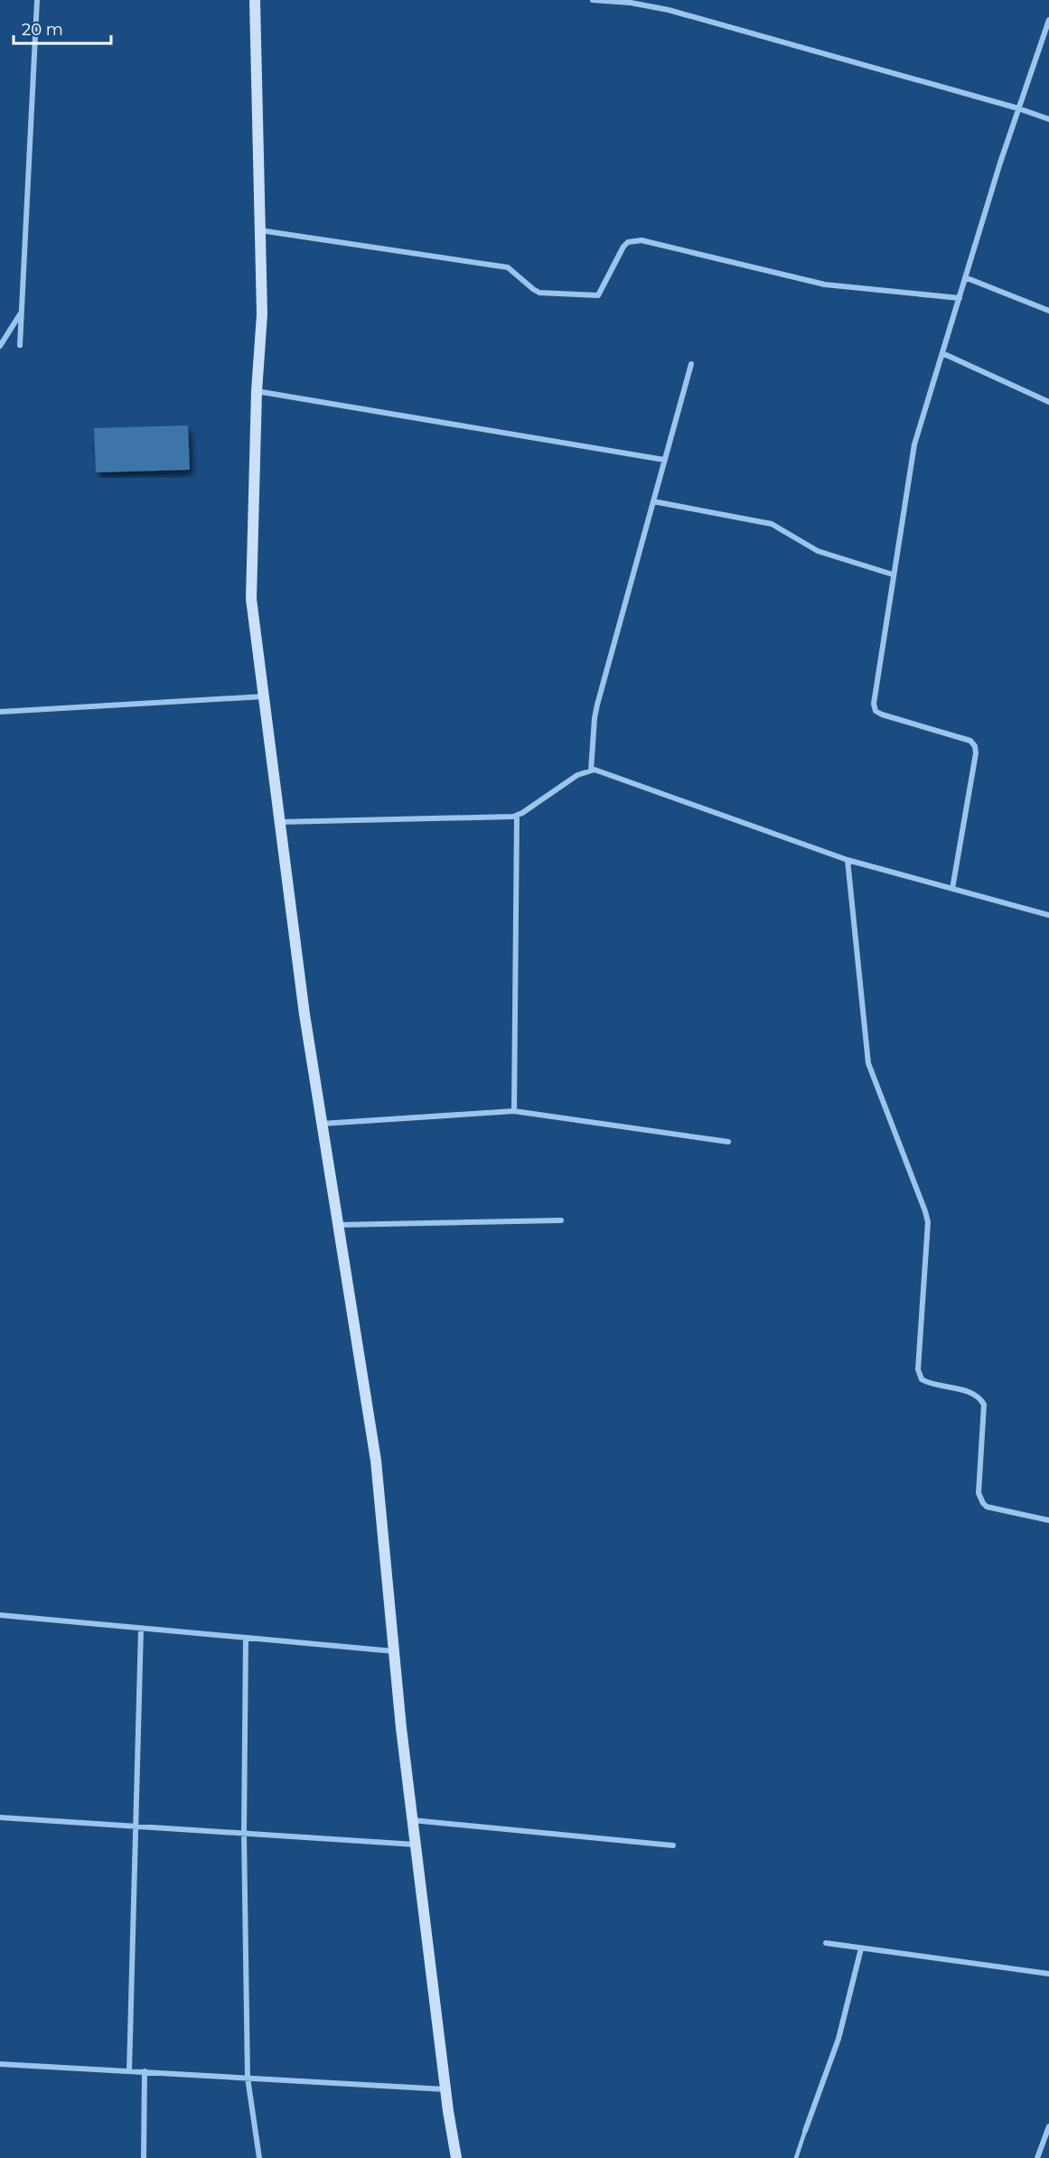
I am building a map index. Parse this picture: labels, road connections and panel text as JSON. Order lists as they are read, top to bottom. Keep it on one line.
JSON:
{"scale_bar":"20 m"}
